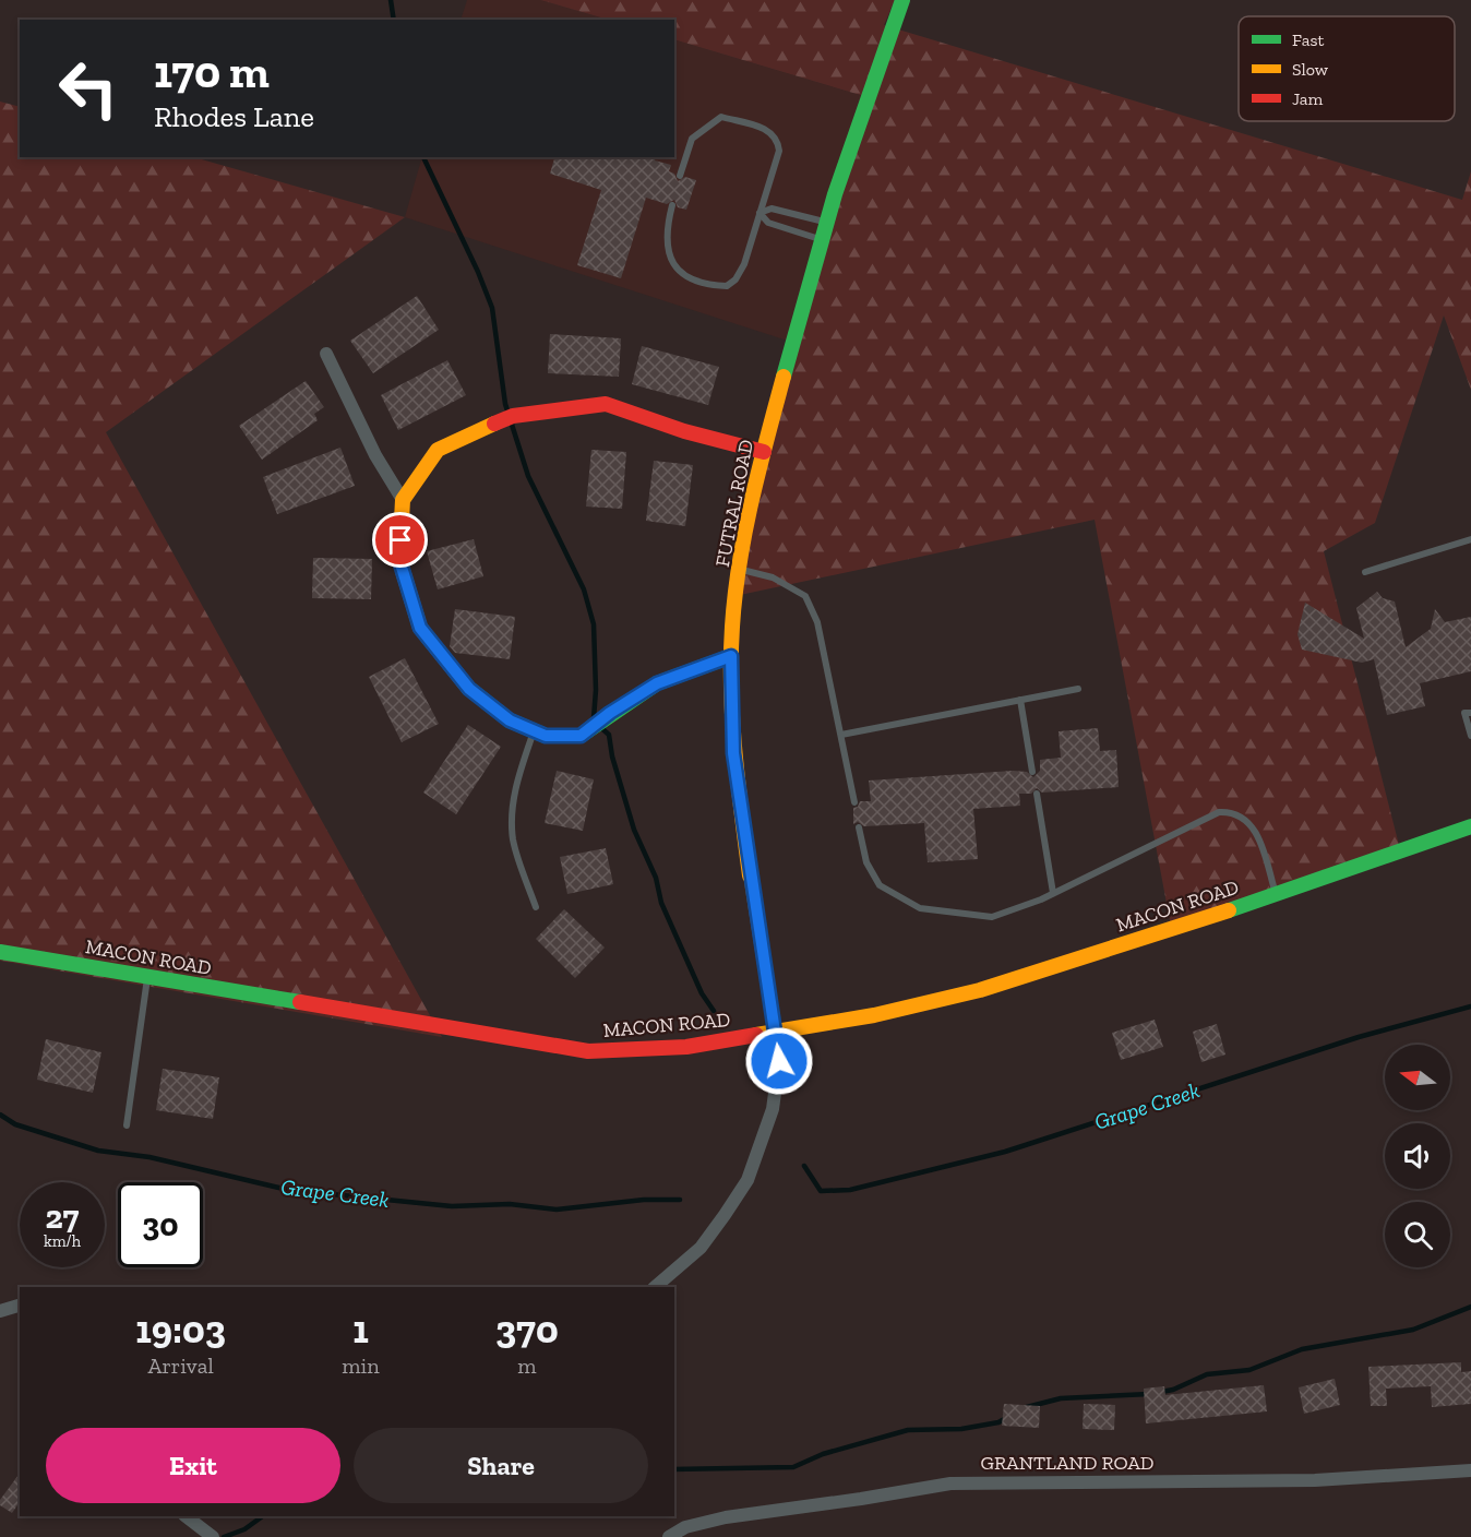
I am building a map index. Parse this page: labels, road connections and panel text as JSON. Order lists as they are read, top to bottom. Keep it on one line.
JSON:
{"streets":{"street":["FUTRAL ROAD","MACON ROAD","GRANTLAND ROAD"]},"crossings":[["FUTRAL ROAD","MACON ROAD"]],"water":["Grape Creek"],"legend":["Fast","Slow","Jam"],"north":"left","page":{"turn":["170 m","Rhodes Lane"],"speed":"27 km/h","limit":"30","eta":["19:03","Arrival","1","min","370","m"],"buttons":["Exit","Share"]}}
